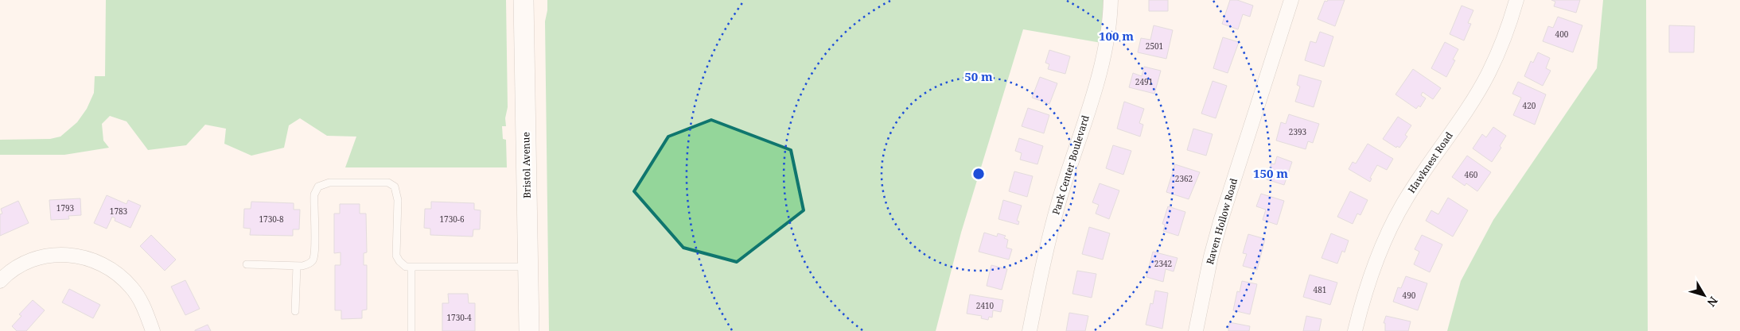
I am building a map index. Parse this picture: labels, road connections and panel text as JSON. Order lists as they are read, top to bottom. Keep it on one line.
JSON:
{"streets":{"street":["Hawknest Road","Bristol Avenue","Park Center Boulevard","Raven Hollow Road"]},"house_numbers":["400","2501","2491","420","2393","460","2362","1793","1783","1730-8","1730-6","2342","481","490","2410","1730-4"],"north":"bottom right","rings":["100 m","50 m","150 m"]}
